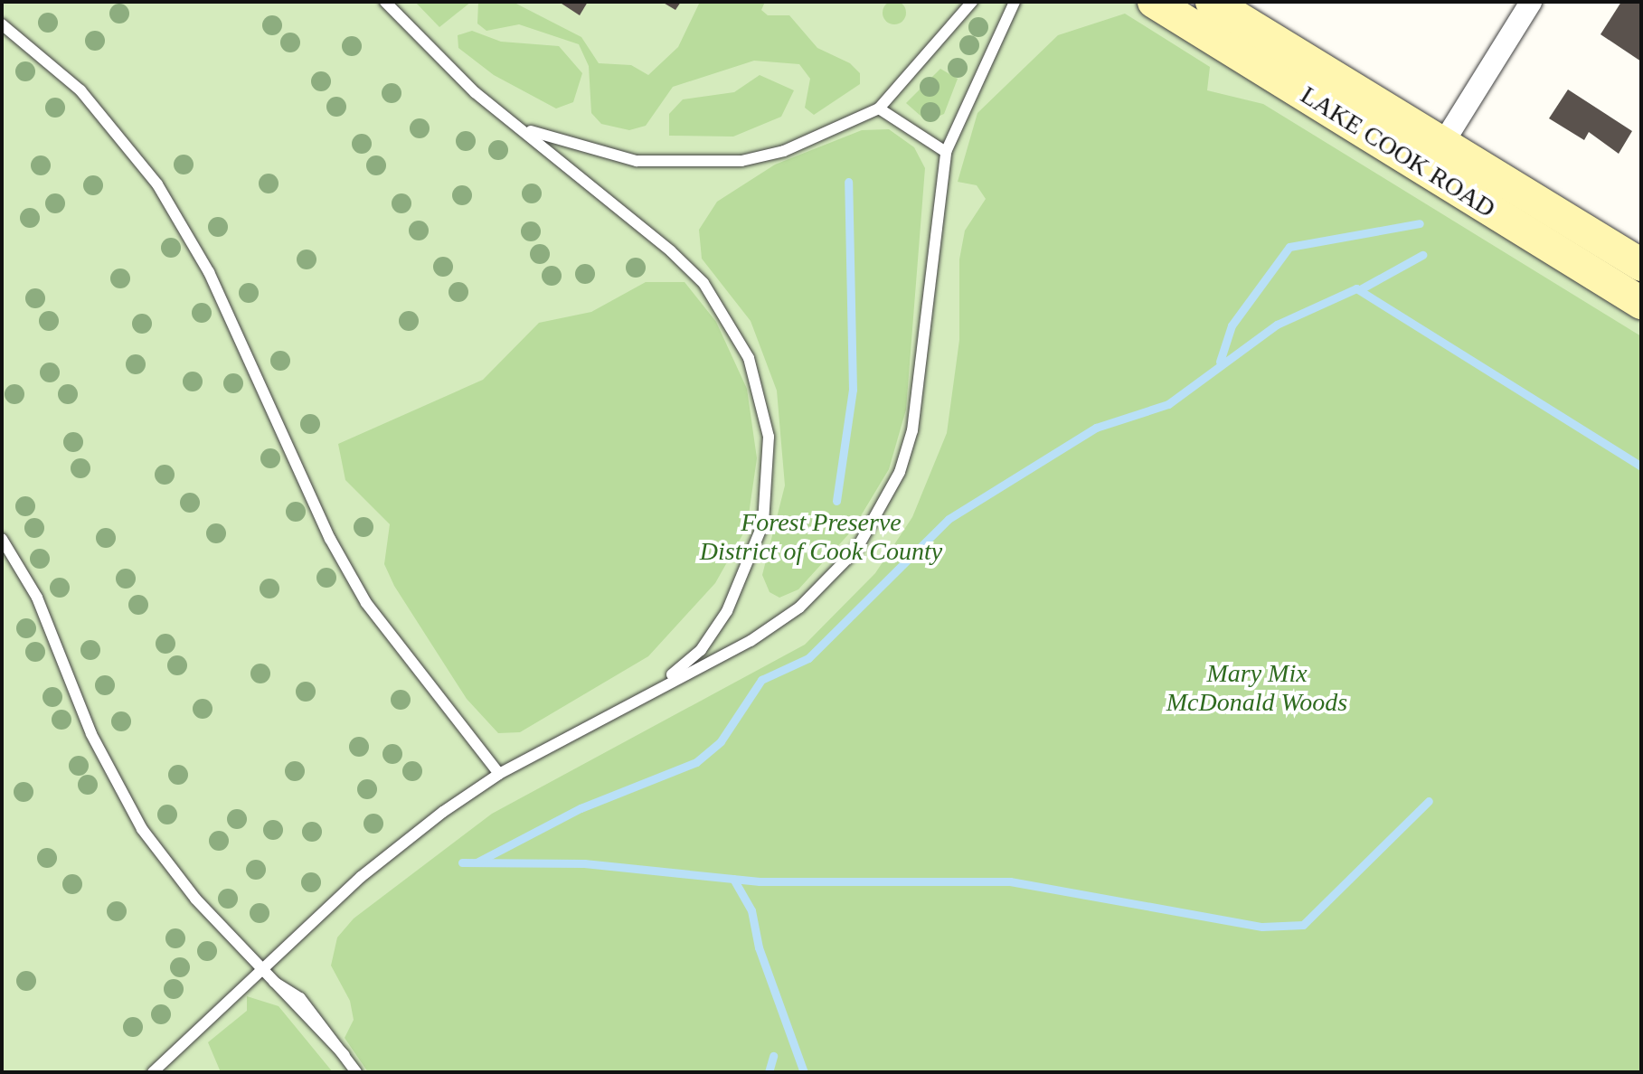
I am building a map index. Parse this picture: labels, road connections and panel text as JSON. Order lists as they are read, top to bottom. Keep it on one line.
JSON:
{"streets":{"main road":["LAKE COOK ROAD"]},"parks":["Forest Preserve District of Cook County","Mary Mix McDonald Woods"]}
